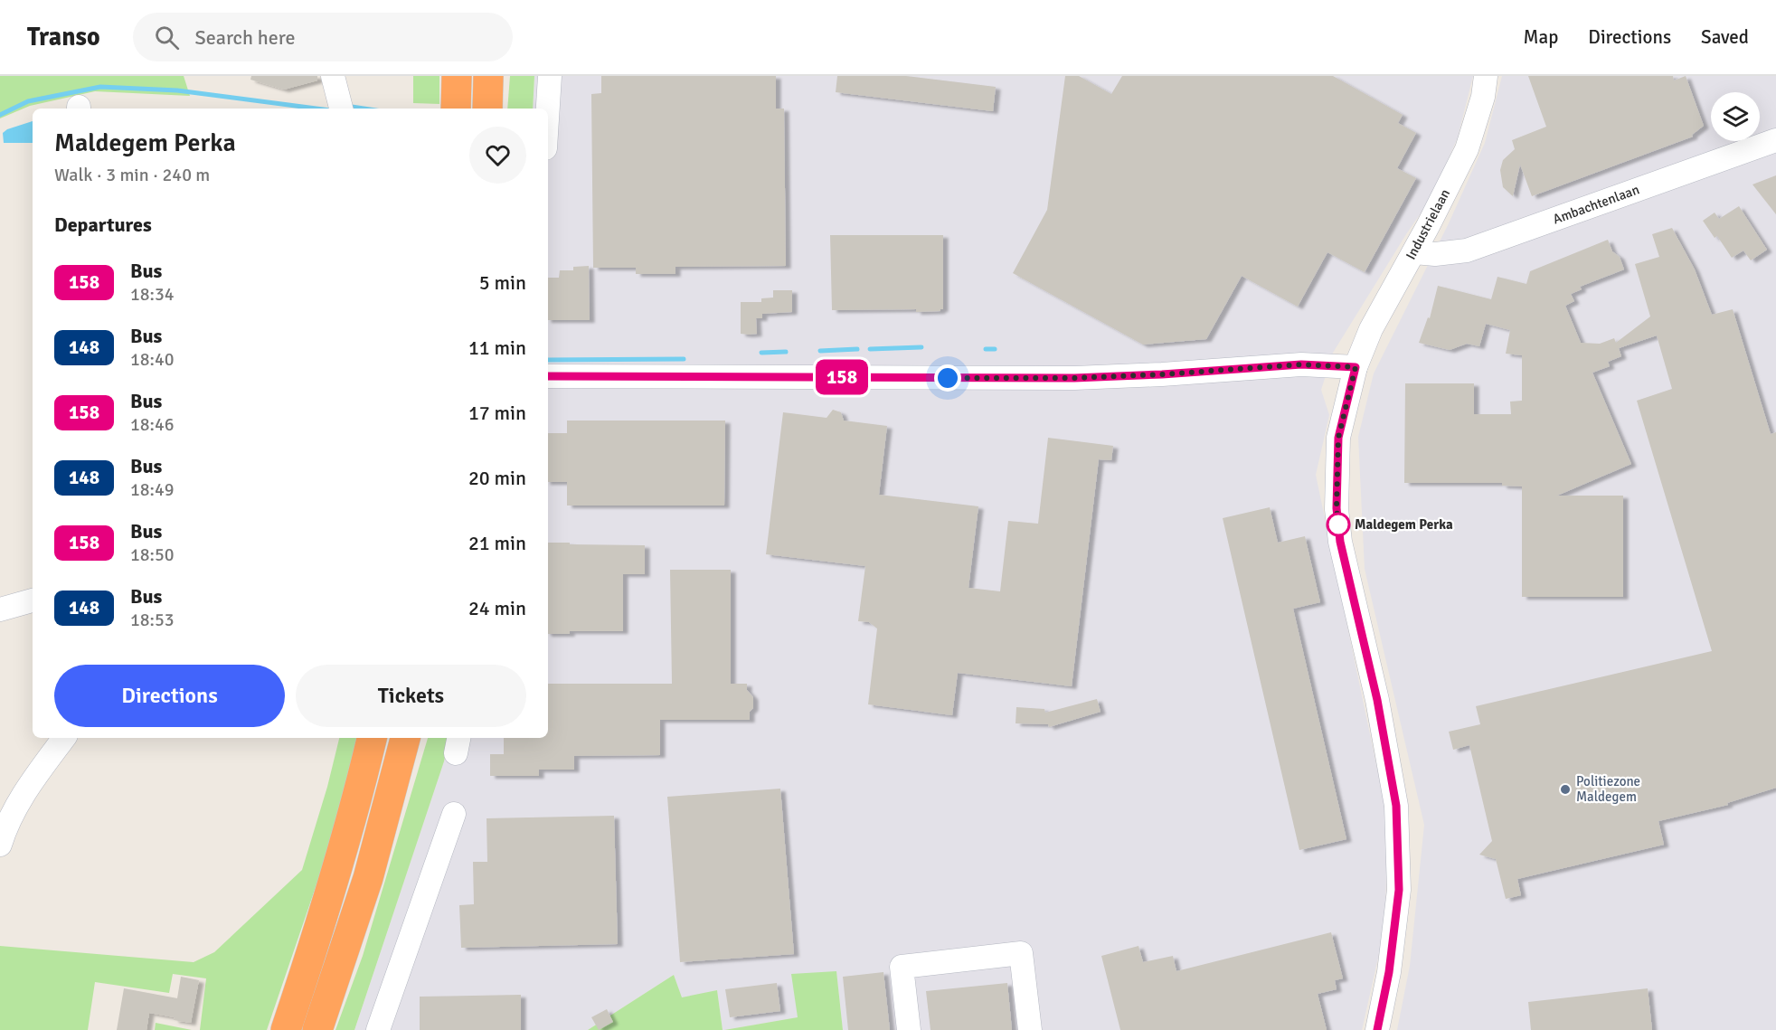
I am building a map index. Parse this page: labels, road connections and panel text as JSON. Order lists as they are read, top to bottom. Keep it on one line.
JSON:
{"streets":{"street":["Ambachtenlaan","Industrielaan"]},"crossings":[["Ambachtenlaan","Industrielaan"]],"places":["Maldegem Perka","Politiezone Maldegem"],"lines":["bus line 158"],"page":{"header":"Transo","search":"Search here","nav":["Map","Directions","Saved"],"on_map":"158","heading":[["Maldegem Perka","Walk · 3 min · 240 m"],"Departures"],"list":[{"mark":"158","name":"Bus","note":"18:34","value":"5 min"},{"mark":"148","name":"Bus","note":"18:40","value":"11 min"},{"mark":"158","name":"Bus","note":"18:46","value":"17 min"},{"mark":"148","name":"Bus","note":"18:49","value":"20 min"},{"mark":"158","name":"Bus","note":"18:50","value":"21 min"},{"mark":"148","name":"Bus","note":"18:53","value":"24 min"}],"buttons":["Directions","Tickets"]}}
